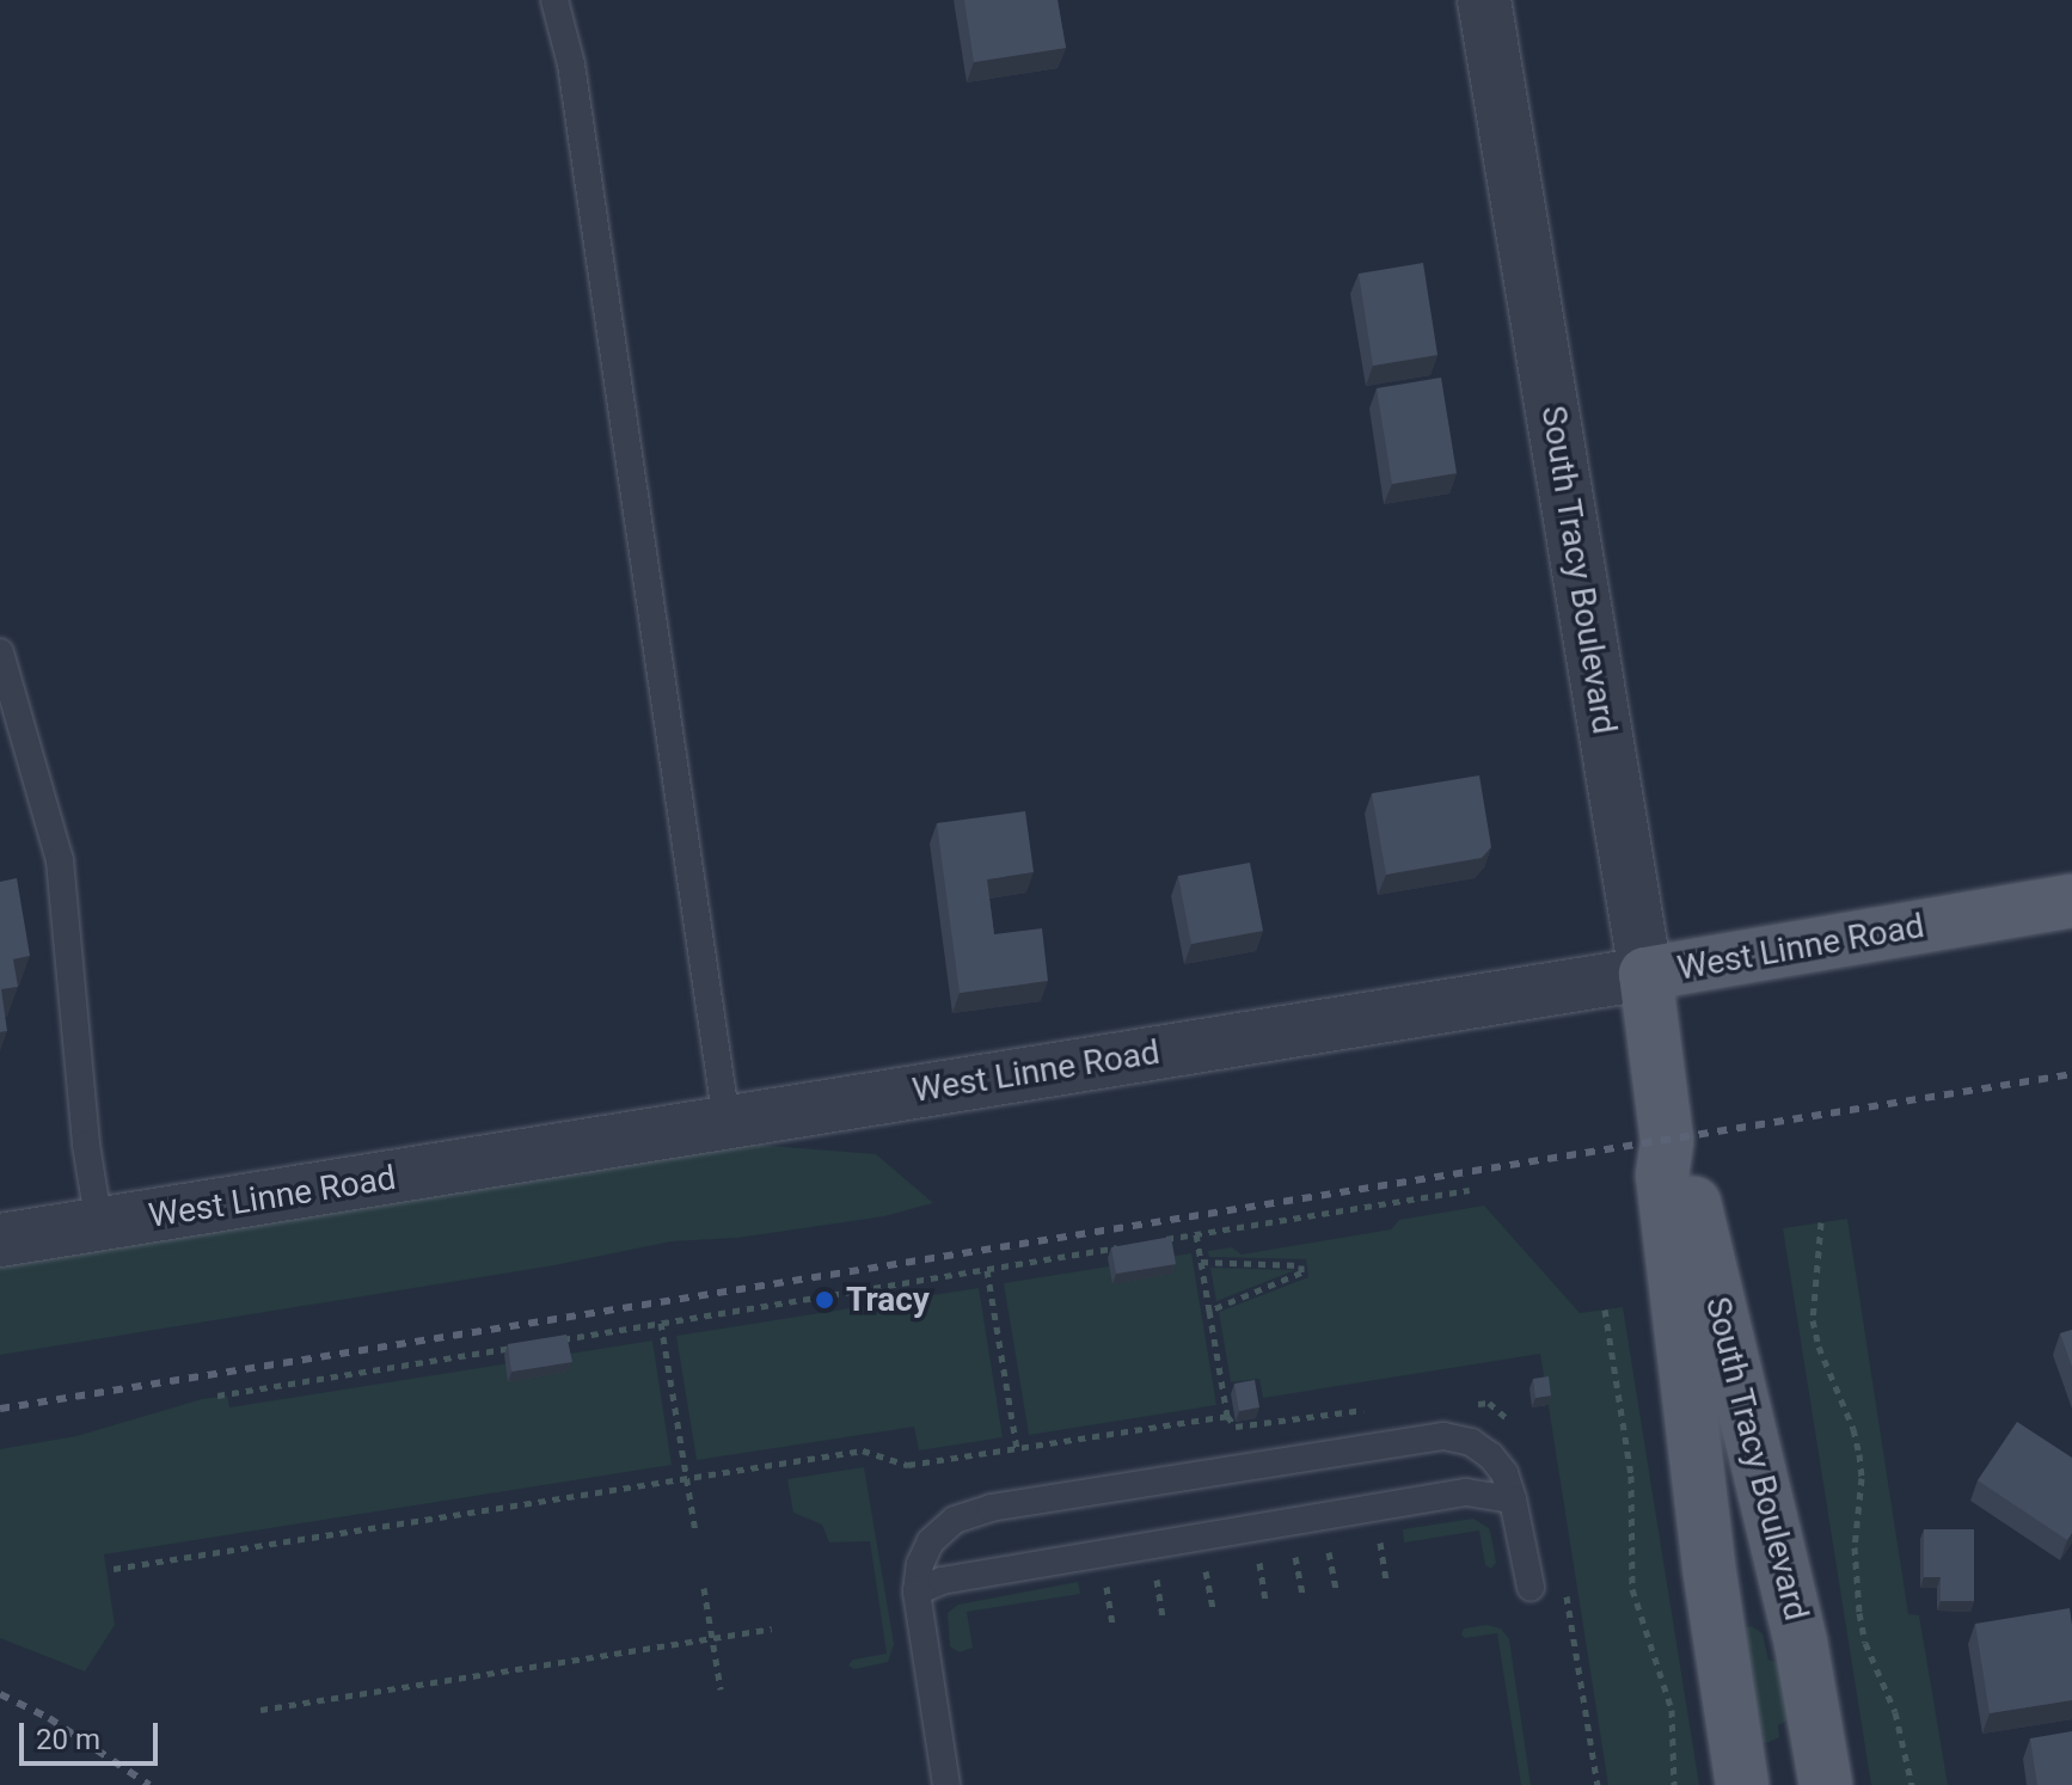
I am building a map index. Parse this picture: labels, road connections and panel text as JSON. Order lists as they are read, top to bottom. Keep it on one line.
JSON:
{"streets":{"main road":["South Tracy Boulevard","West Linne Road"]},"crossings":[["South Tracy Boulevard","West Linne Road"]],"places":["Tracy"],"scale_bar":"20 m"}
